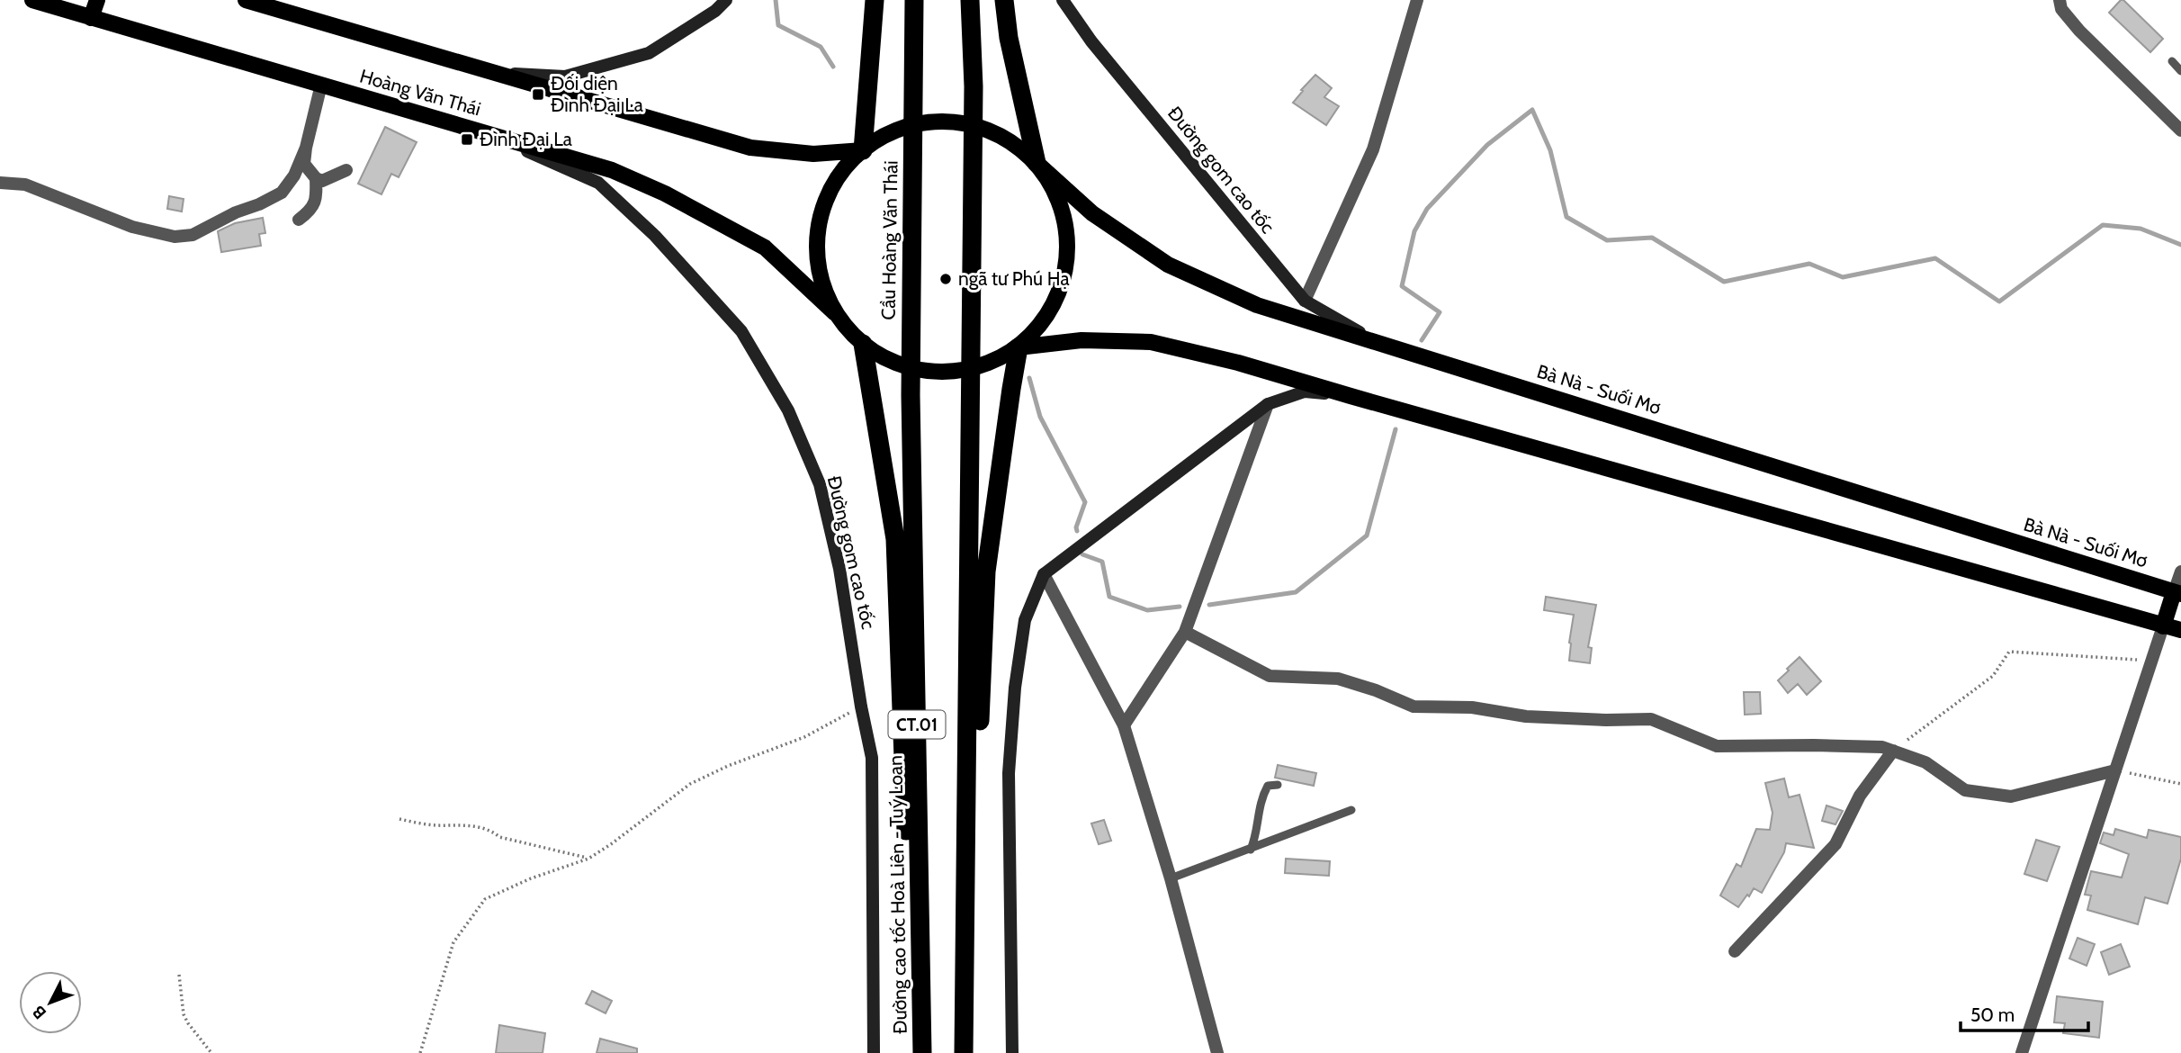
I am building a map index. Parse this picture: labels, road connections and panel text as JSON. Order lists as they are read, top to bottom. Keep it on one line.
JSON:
{"streets":{"highway":["Cầu Hoàng Văn Thái","CT.01","Đường cao tốc Hoà Liên - Tuý Loan"],"main road":["Hoàng Văn Thái","Đường gom cao tốc","Bà Nà - Suối Mơ"]},"crossings":[["Hoàng Văn Thái","Đường gom cao tốc"],["Hoàng Văn Thái","Bà Nà - Suối Mơ"],["Đường gom cao tốc","Bà Nà - Suối Mơ"],["Cầu Hoàng Văn Thái","Đường cao tốc Hoà Liên - Tuý Loan"]],"places":{"transit":["Đối diện Đình Đại La","Đình Đại La"],"other":["ngã tư Phú Hạ"]},"scale_bar":"50 m","north":"bottom left"}
